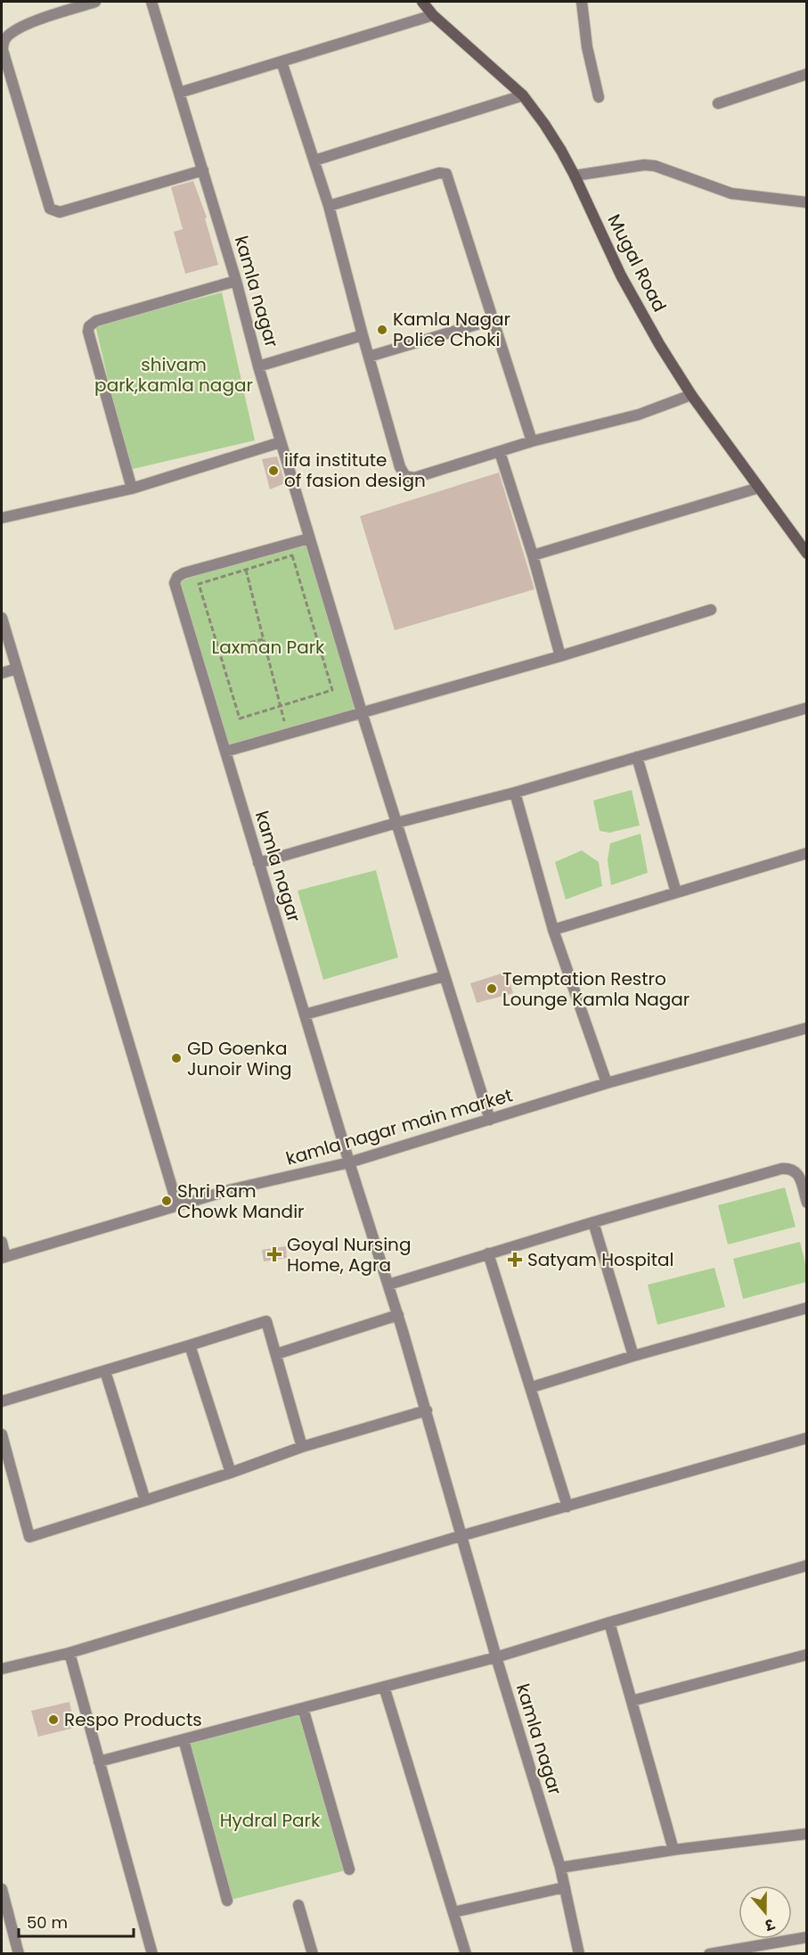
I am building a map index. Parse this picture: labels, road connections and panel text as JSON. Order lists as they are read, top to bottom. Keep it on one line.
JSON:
{"streets":{"street":["Mugal Road","kamla nagar","kamla nagar main market"]},"crossings":[["kamla nagar","kamla nagar main market"]],"parks":["shivam park,kamla nagar","Laxman Park","Hydral Park"],"places":{"other":["Kamla Nagar Police Choki","iifa institute of fasion design","Temptation Restro Lounge Kamla Nagar","GD Goenka Junoir Wing","Shri Ram Chowk Mandir","Respo Products"],"health":["Goyal Nursing Home, Agra","Satyam Hospital"]},"scale_bar":"50 m","north":"bottom"}
